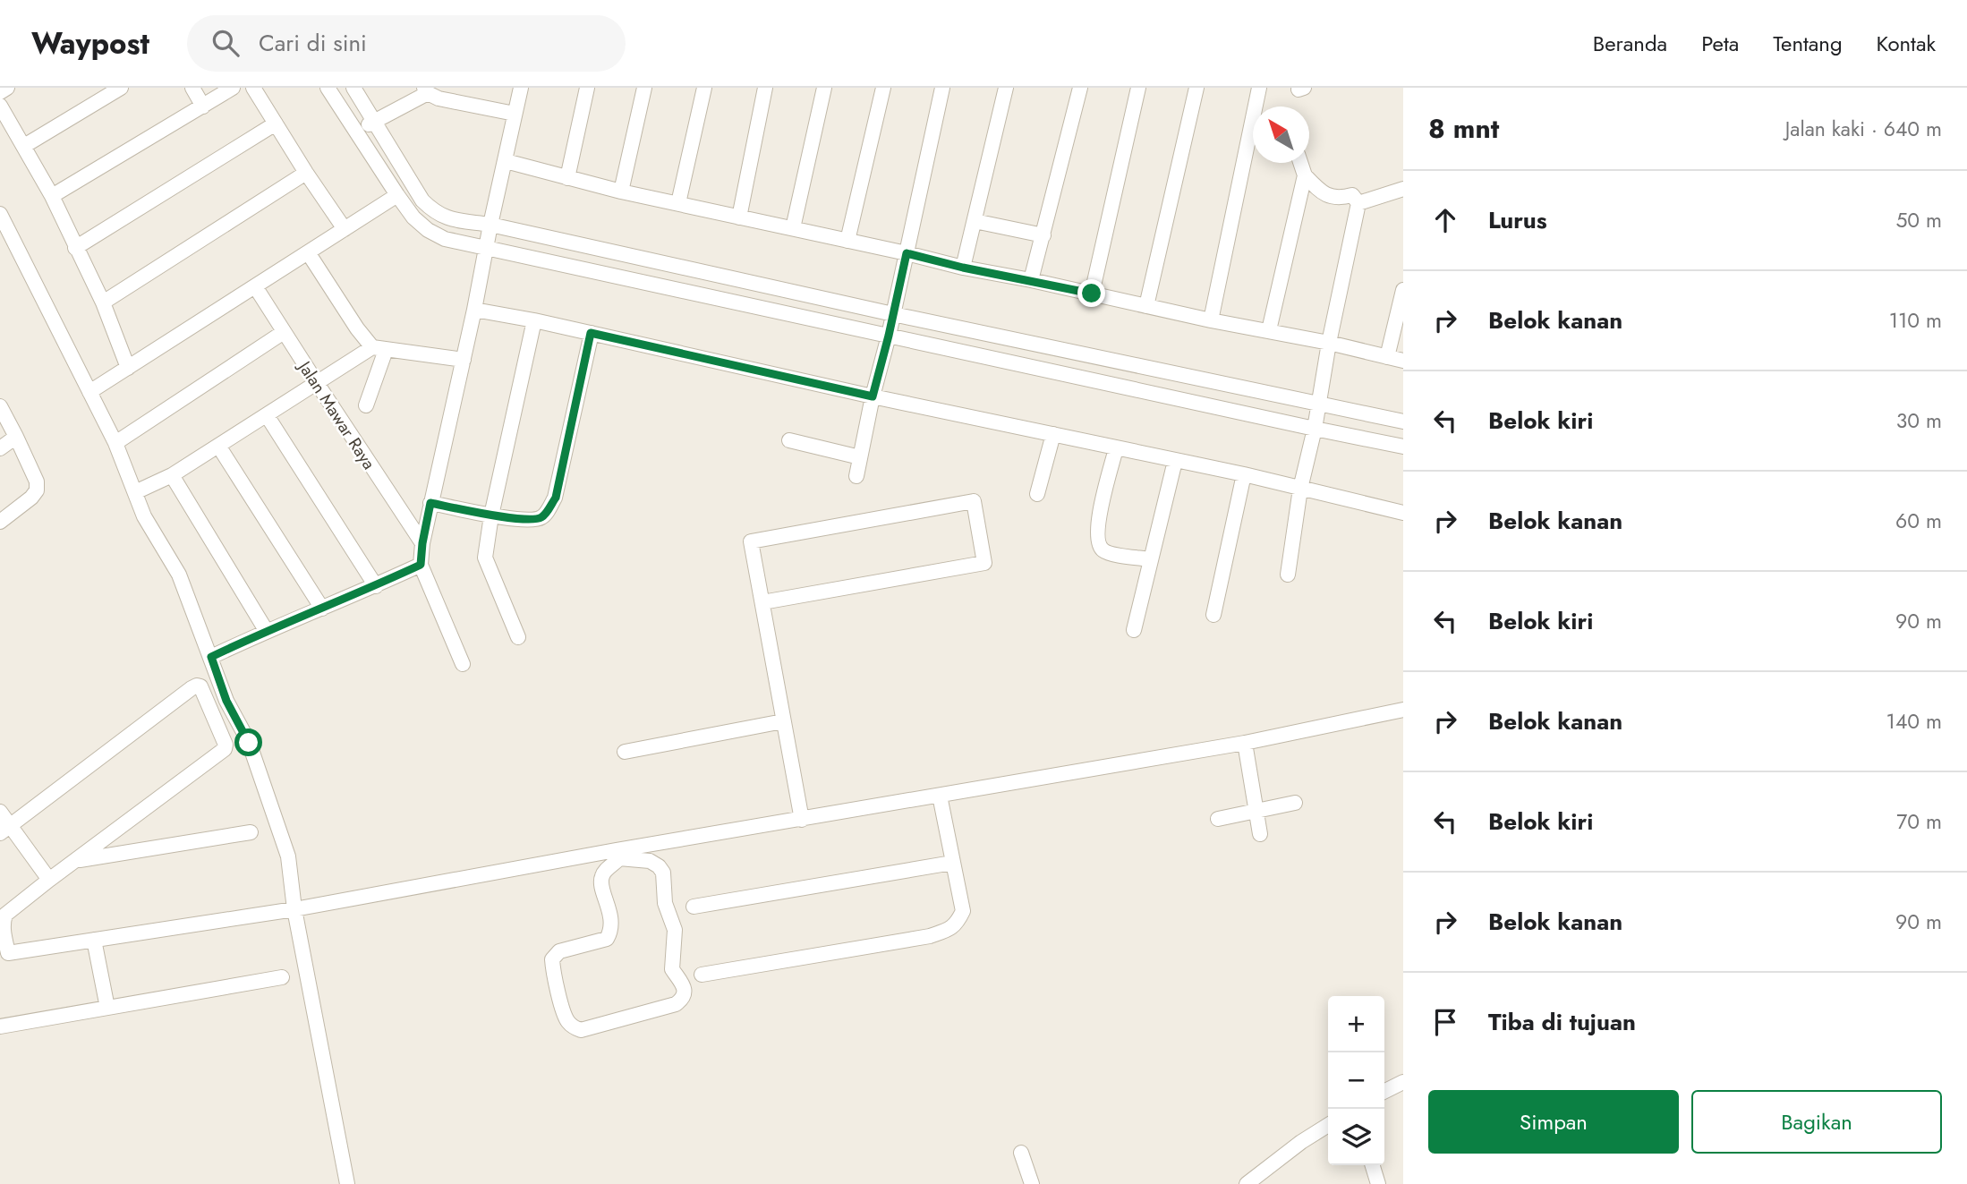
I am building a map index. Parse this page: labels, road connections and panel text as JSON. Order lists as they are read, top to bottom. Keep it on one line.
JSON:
{"streets":{"street":["Jalan Mawar Raya"]},"north":"top left","page":{"header":"Waypost","search":"Cari di sini","nav":["Beranda","Peta","Tentang","Kontak"],"heading":["8 mnt","Jalan kaki · 640 m"],"list":[["Lurus","50 m"],["Belok kanan","110 m"],["Belok kiri","30 m"],["Belok kanan","60 m"],["Belok kiri","90 m"],["Belok kanan","140 m"],["Belok kiri","70 m"],["Belok kanan","90 m"],"Tiba di tujuan"],"map_buttons":["+","−"],"buttons":["Simpan","Bagikan"]}}
